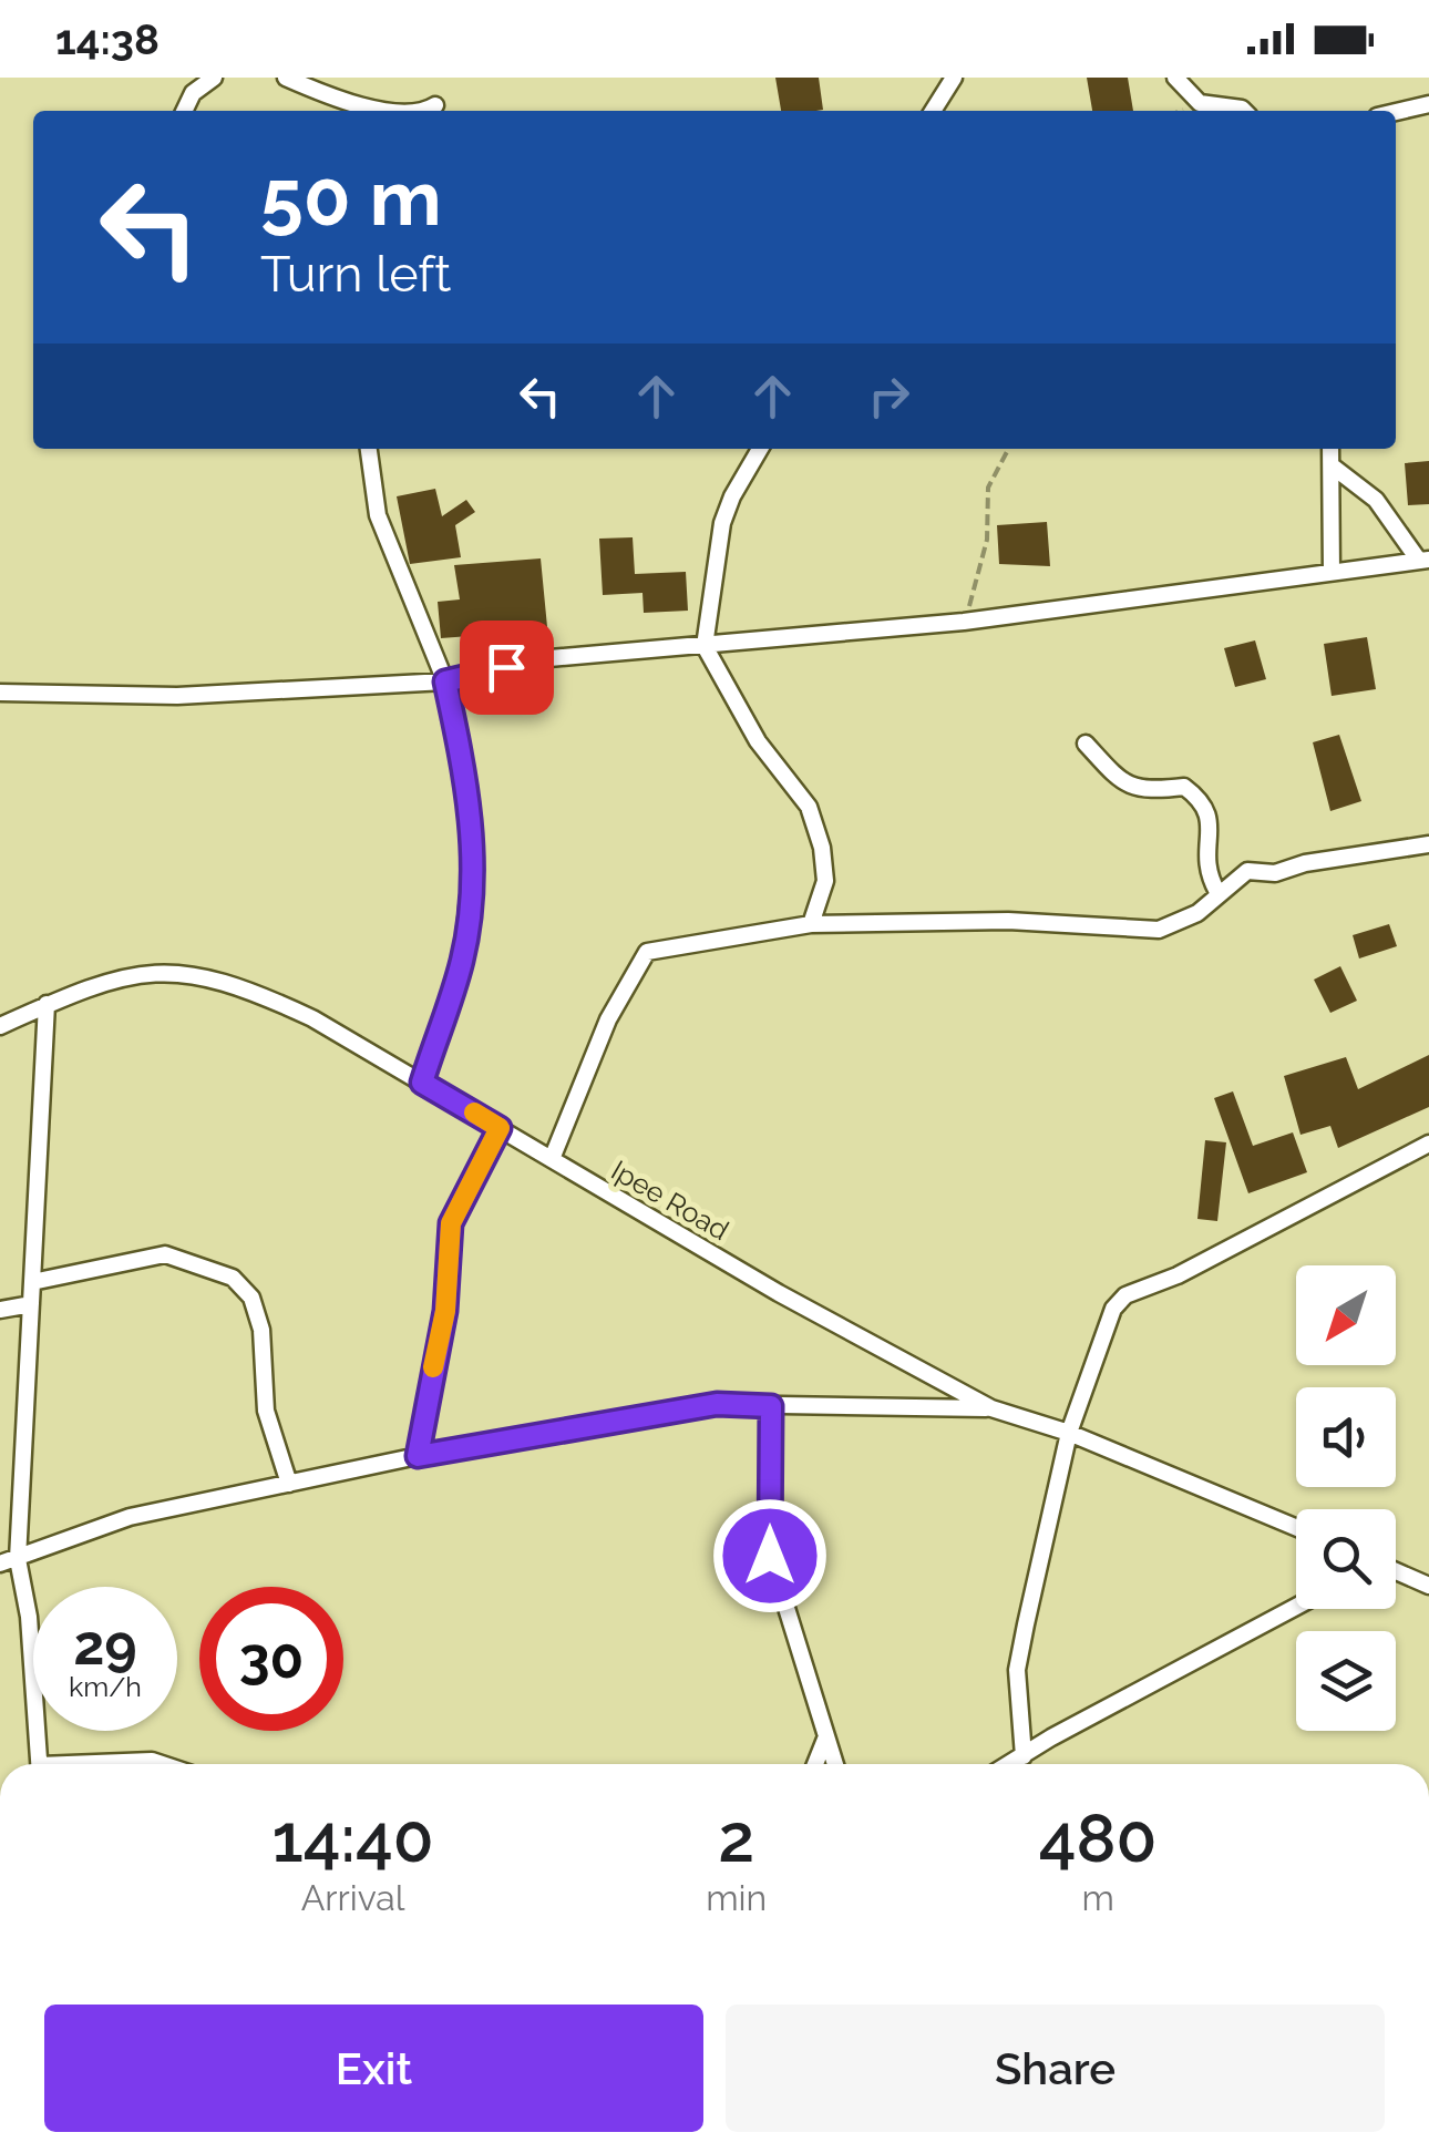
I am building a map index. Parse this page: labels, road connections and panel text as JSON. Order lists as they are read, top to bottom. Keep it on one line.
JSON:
{"streets":{"street":["Ipee Road"]},"north":"bottom left","page":{"status":"14:38","turn":["50 m","Turn left"],"speed":"29 km/h","limit":"30","eta":["14:40","Arrival","2","min","480","m"],"buttons":["Exit","Share"]}}
